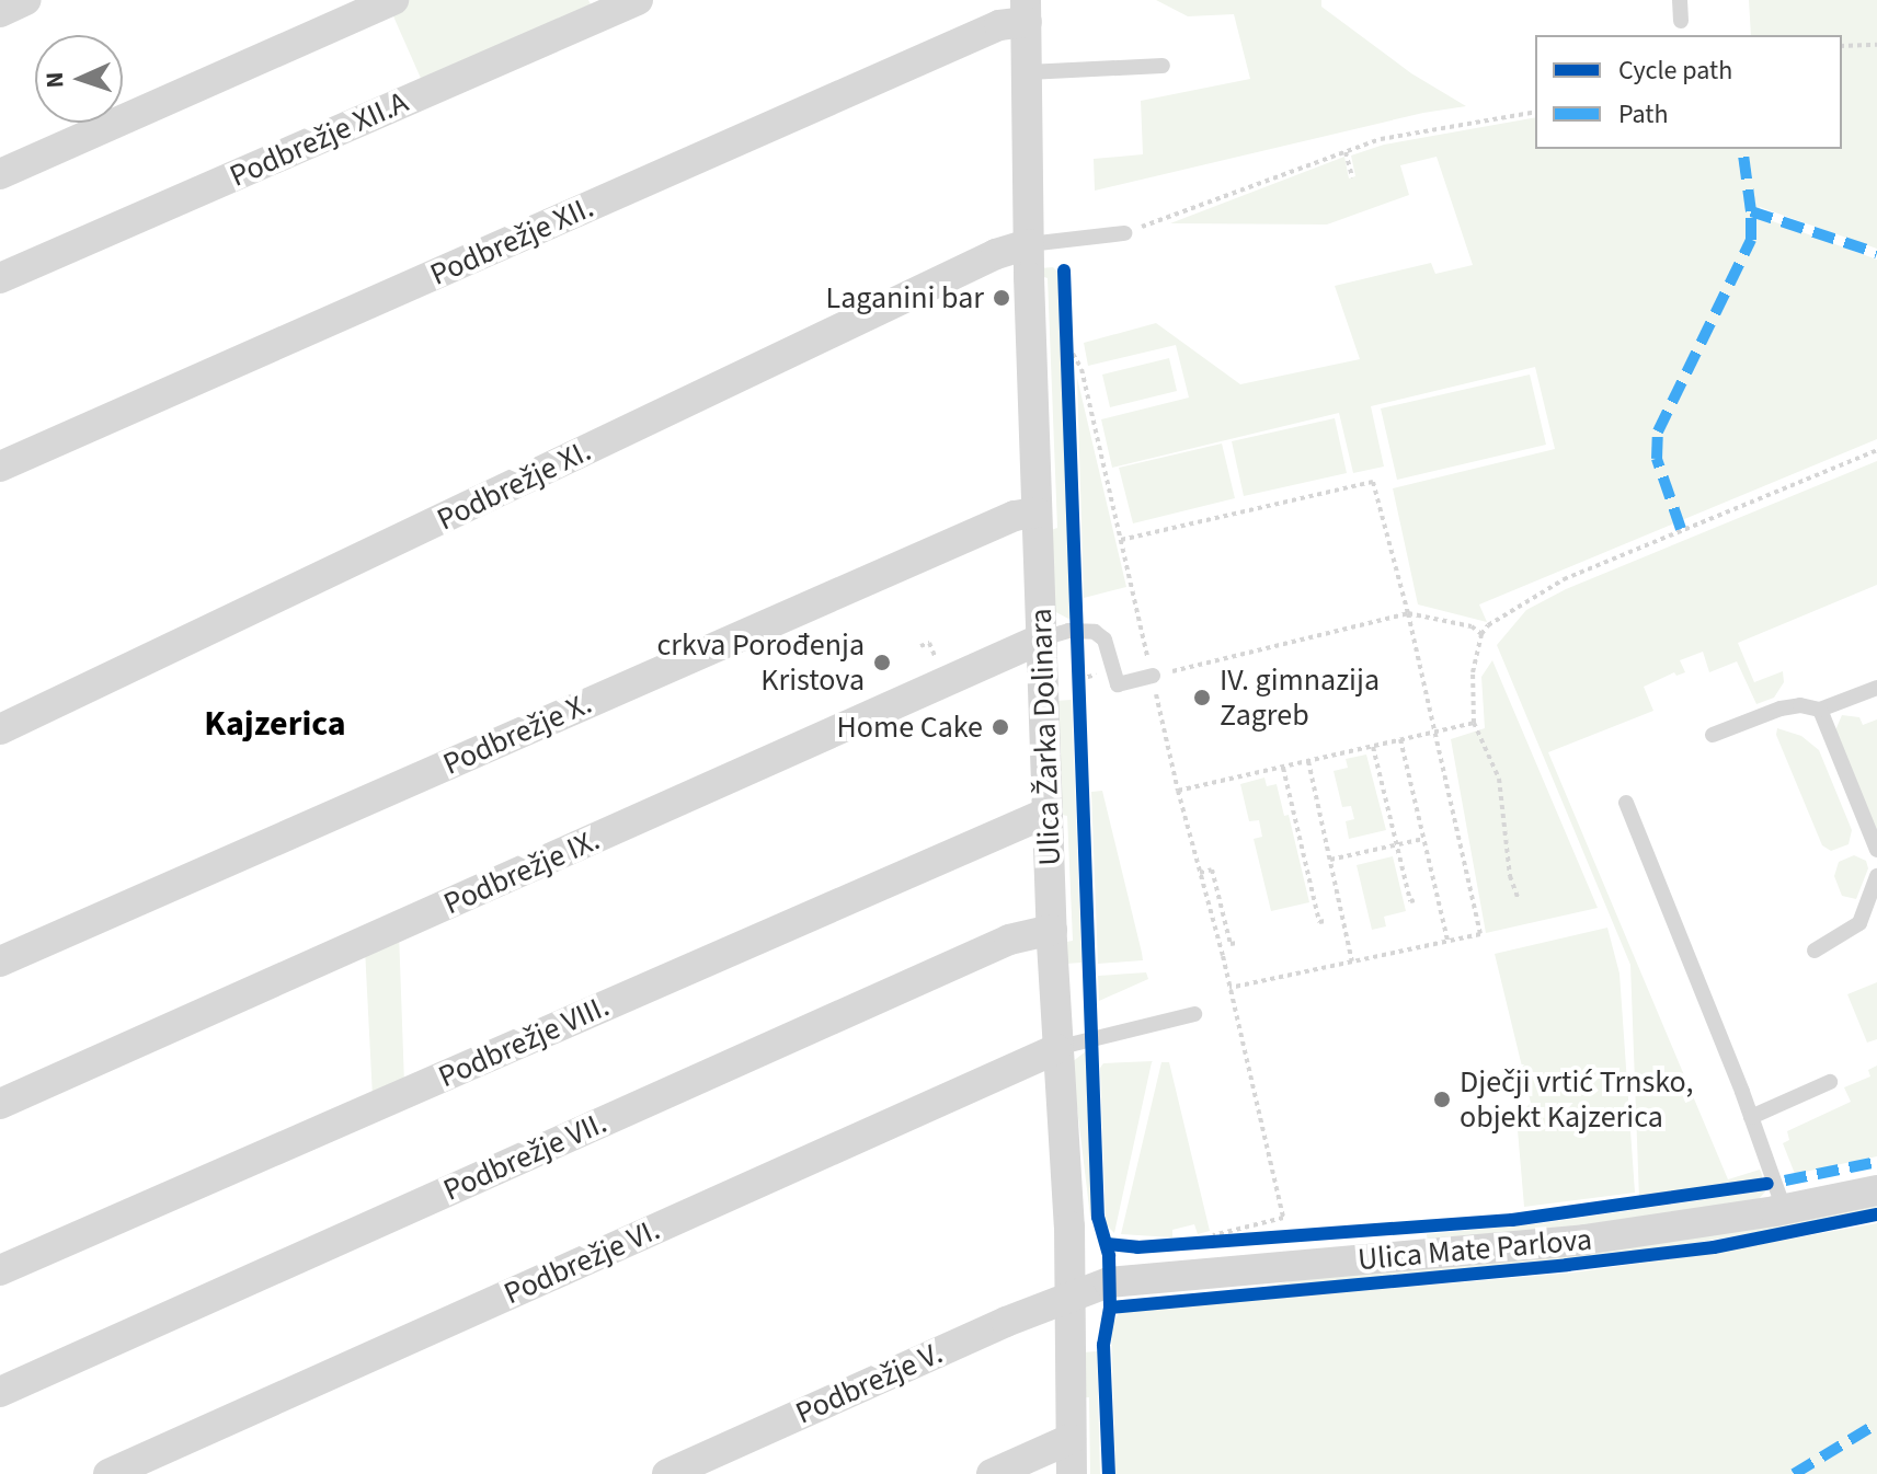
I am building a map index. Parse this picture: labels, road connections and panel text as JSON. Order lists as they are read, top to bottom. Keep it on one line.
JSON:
{"streets":{"street":["Podbrežje XII.A","Podbrežje XII.","Podbrežje XI.","Podbrežje X.","Ulica Žarka Dolinara","Podbrežje IX.","Podbrežje VIII.","Podbrežje VII.","Ulica Mate Parlova","Podbrežje VI.","Podbrežje V."]},"crossings":[["Podbrežje XII.","Ulica Žarka Dolinara"],["Podbrežje XI.","Ulica Žarka Dolinara"],["Podbrežje X.","Ulica Žarka Dolinara"],["Ulica Žarka Dolinara","Podbrežje IX."],["Ulica Žarka Dolinara","Podbrežje VIII."],["Ulica Žarka Dolinara","Podbrežje VII."],["Ulica Žarka Dolinara","Ulica Mate Parlova"],["Ulica Žarka Dolinara","Podbrežje VI."],["Ulica Žarka Dolinara","Podbrežje V."],["Ulica Mate Parlova","Podbrežje V."]],"districts":["Kajzerica"],"places":["Laganini bar","crkva Porođenja Kristova","IV. gimnazija Zagreb","Home Cake","Dječji vrtić Trnsko, objekt Kajzerica"],"legend":["Cycle path","Path"],"north":"left"}
